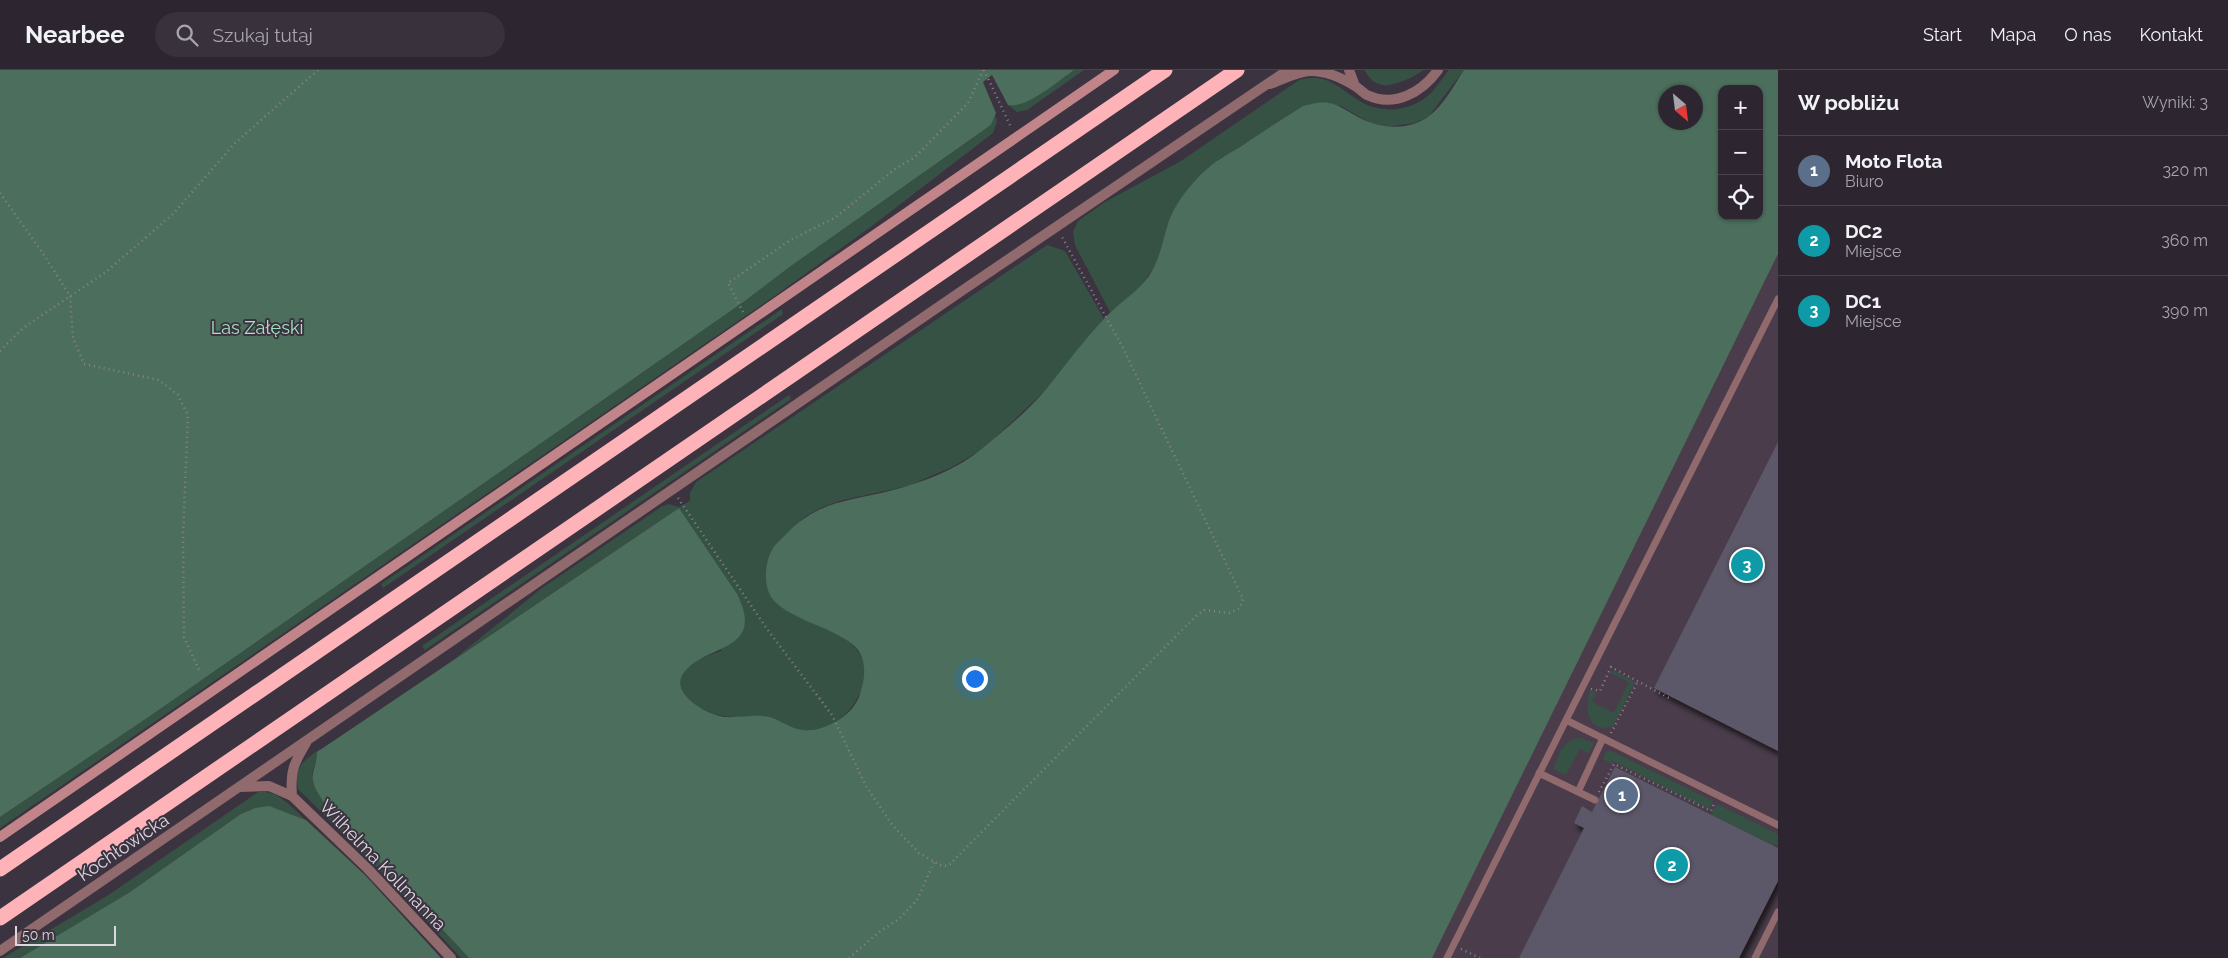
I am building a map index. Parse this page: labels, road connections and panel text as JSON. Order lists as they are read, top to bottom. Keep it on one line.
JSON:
{"streets":{"street":["Kochłowicka","Wilhelma Kollmanna"]},"parks":["Las Załęski"],"scale_bar":"50 m","north":"bottom right","page":{"header":"Nearbee","search":"Szukaj tutaj","nav":["Start","Mapa","O nas","Kontakt"],"heading":["W pobliżu","Wyniki: 3"],"map_buttons":["+","−"],"list":[{"mark":"1","name":"Moto Flota","note":"Biuro","value":"320 m"},{"mark":"2","name":"DC2","note":"Miejsce","value":"360 m"},{"mark":"3","name":"DC1","note":"Miejsce","value":"390 m"}],"pins":["3","1","2"],"scale":"50 m"}}
